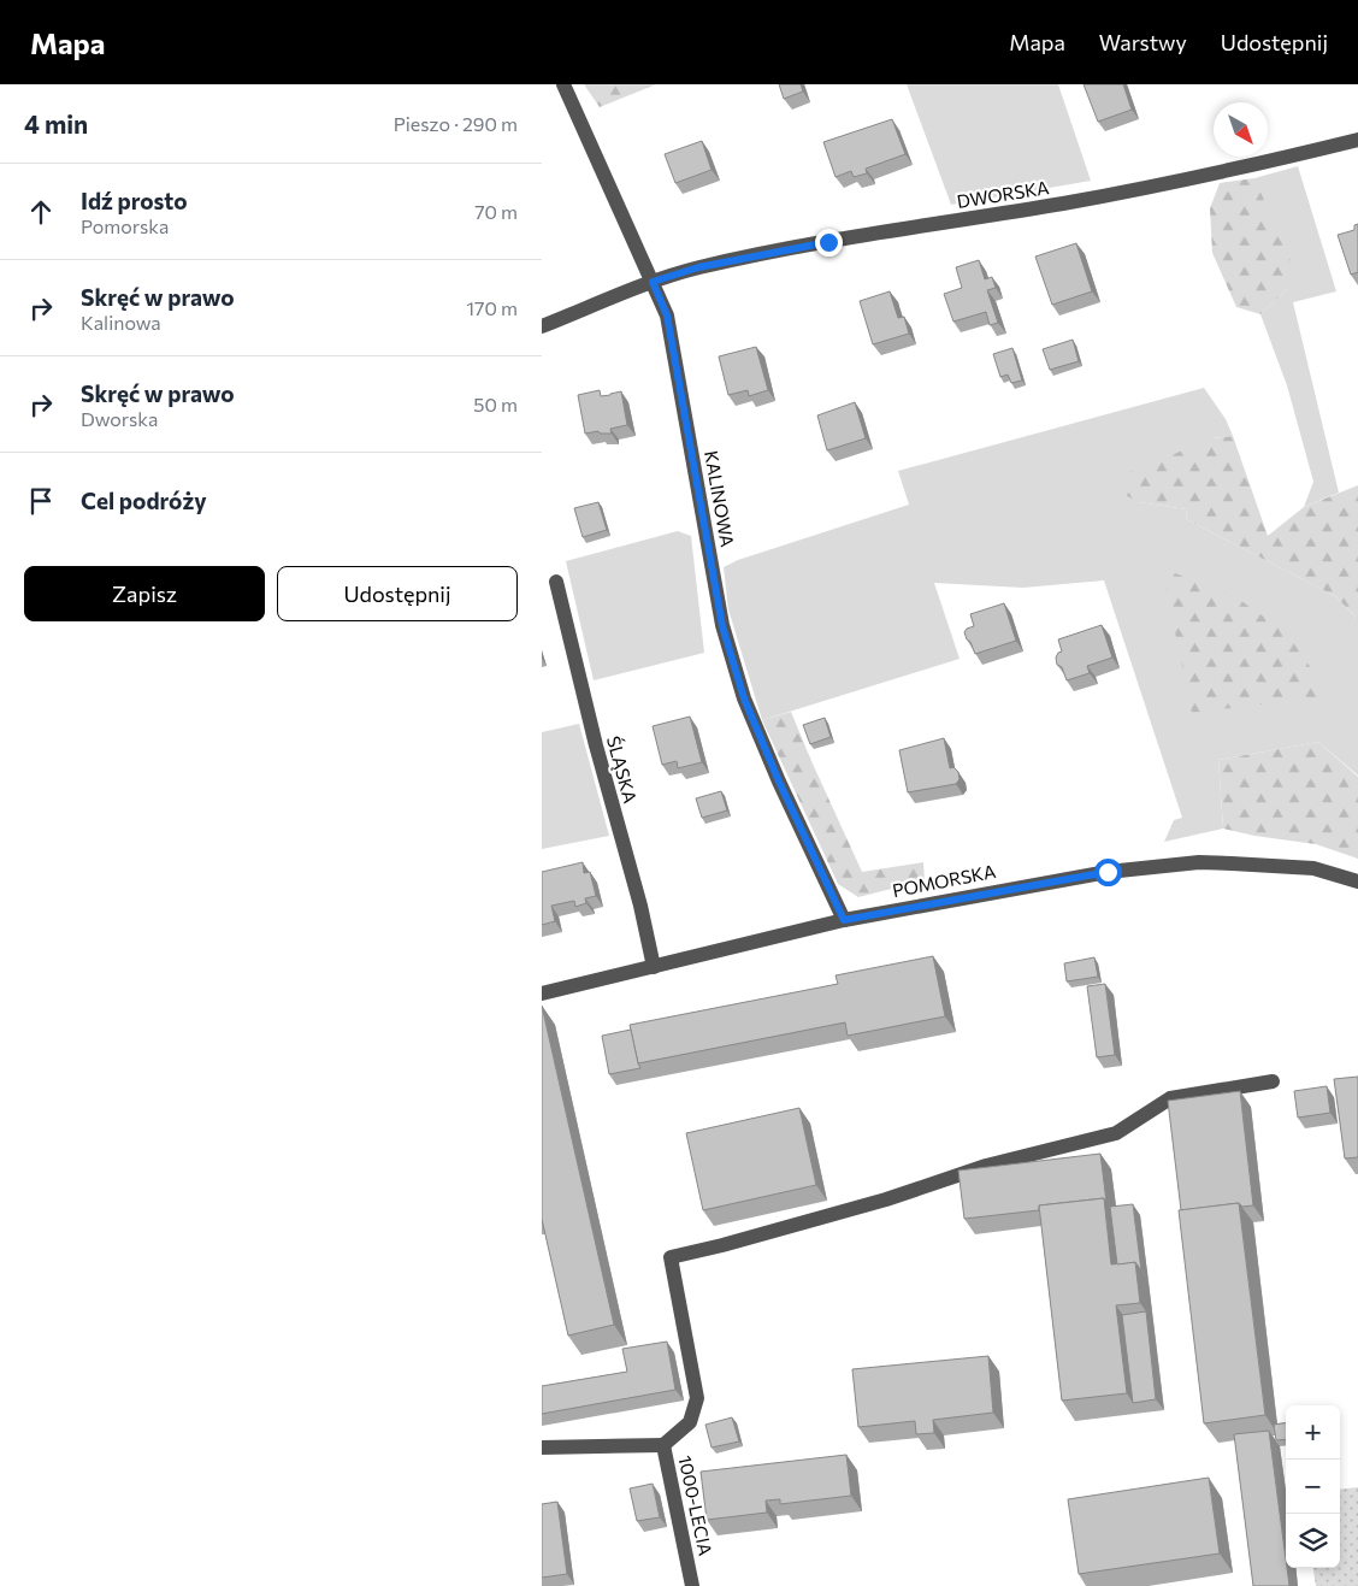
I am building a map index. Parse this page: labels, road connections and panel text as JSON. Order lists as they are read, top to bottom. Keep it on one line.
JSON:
{"streets":{"street":["DWORSKA","KALINOWA","ŚLĄSKA","POMORSKA","1000-LECIA"]},"crossings":[["DWORSKA","KALINOWA"],["KALINOWA","POMORSKA"],["ŚLĄSKA","POMORSKA"]],"north":"bottom right","page":{"header":"Mapa","nav":["Mapa","Warstwy","Udostępnij"],"heading":["4 min","Pieszo · 290 m"],"list":[["Idź prosto","Pomorska","70 m"],["Skręć w prawo","Kalinowa","170 m"],["Skręć w prawo","Dworska","50 m"],"Cel podróży"],"buttons":["Zapisz","Udostępnij"],"map_buttons":["+","−"]}}
